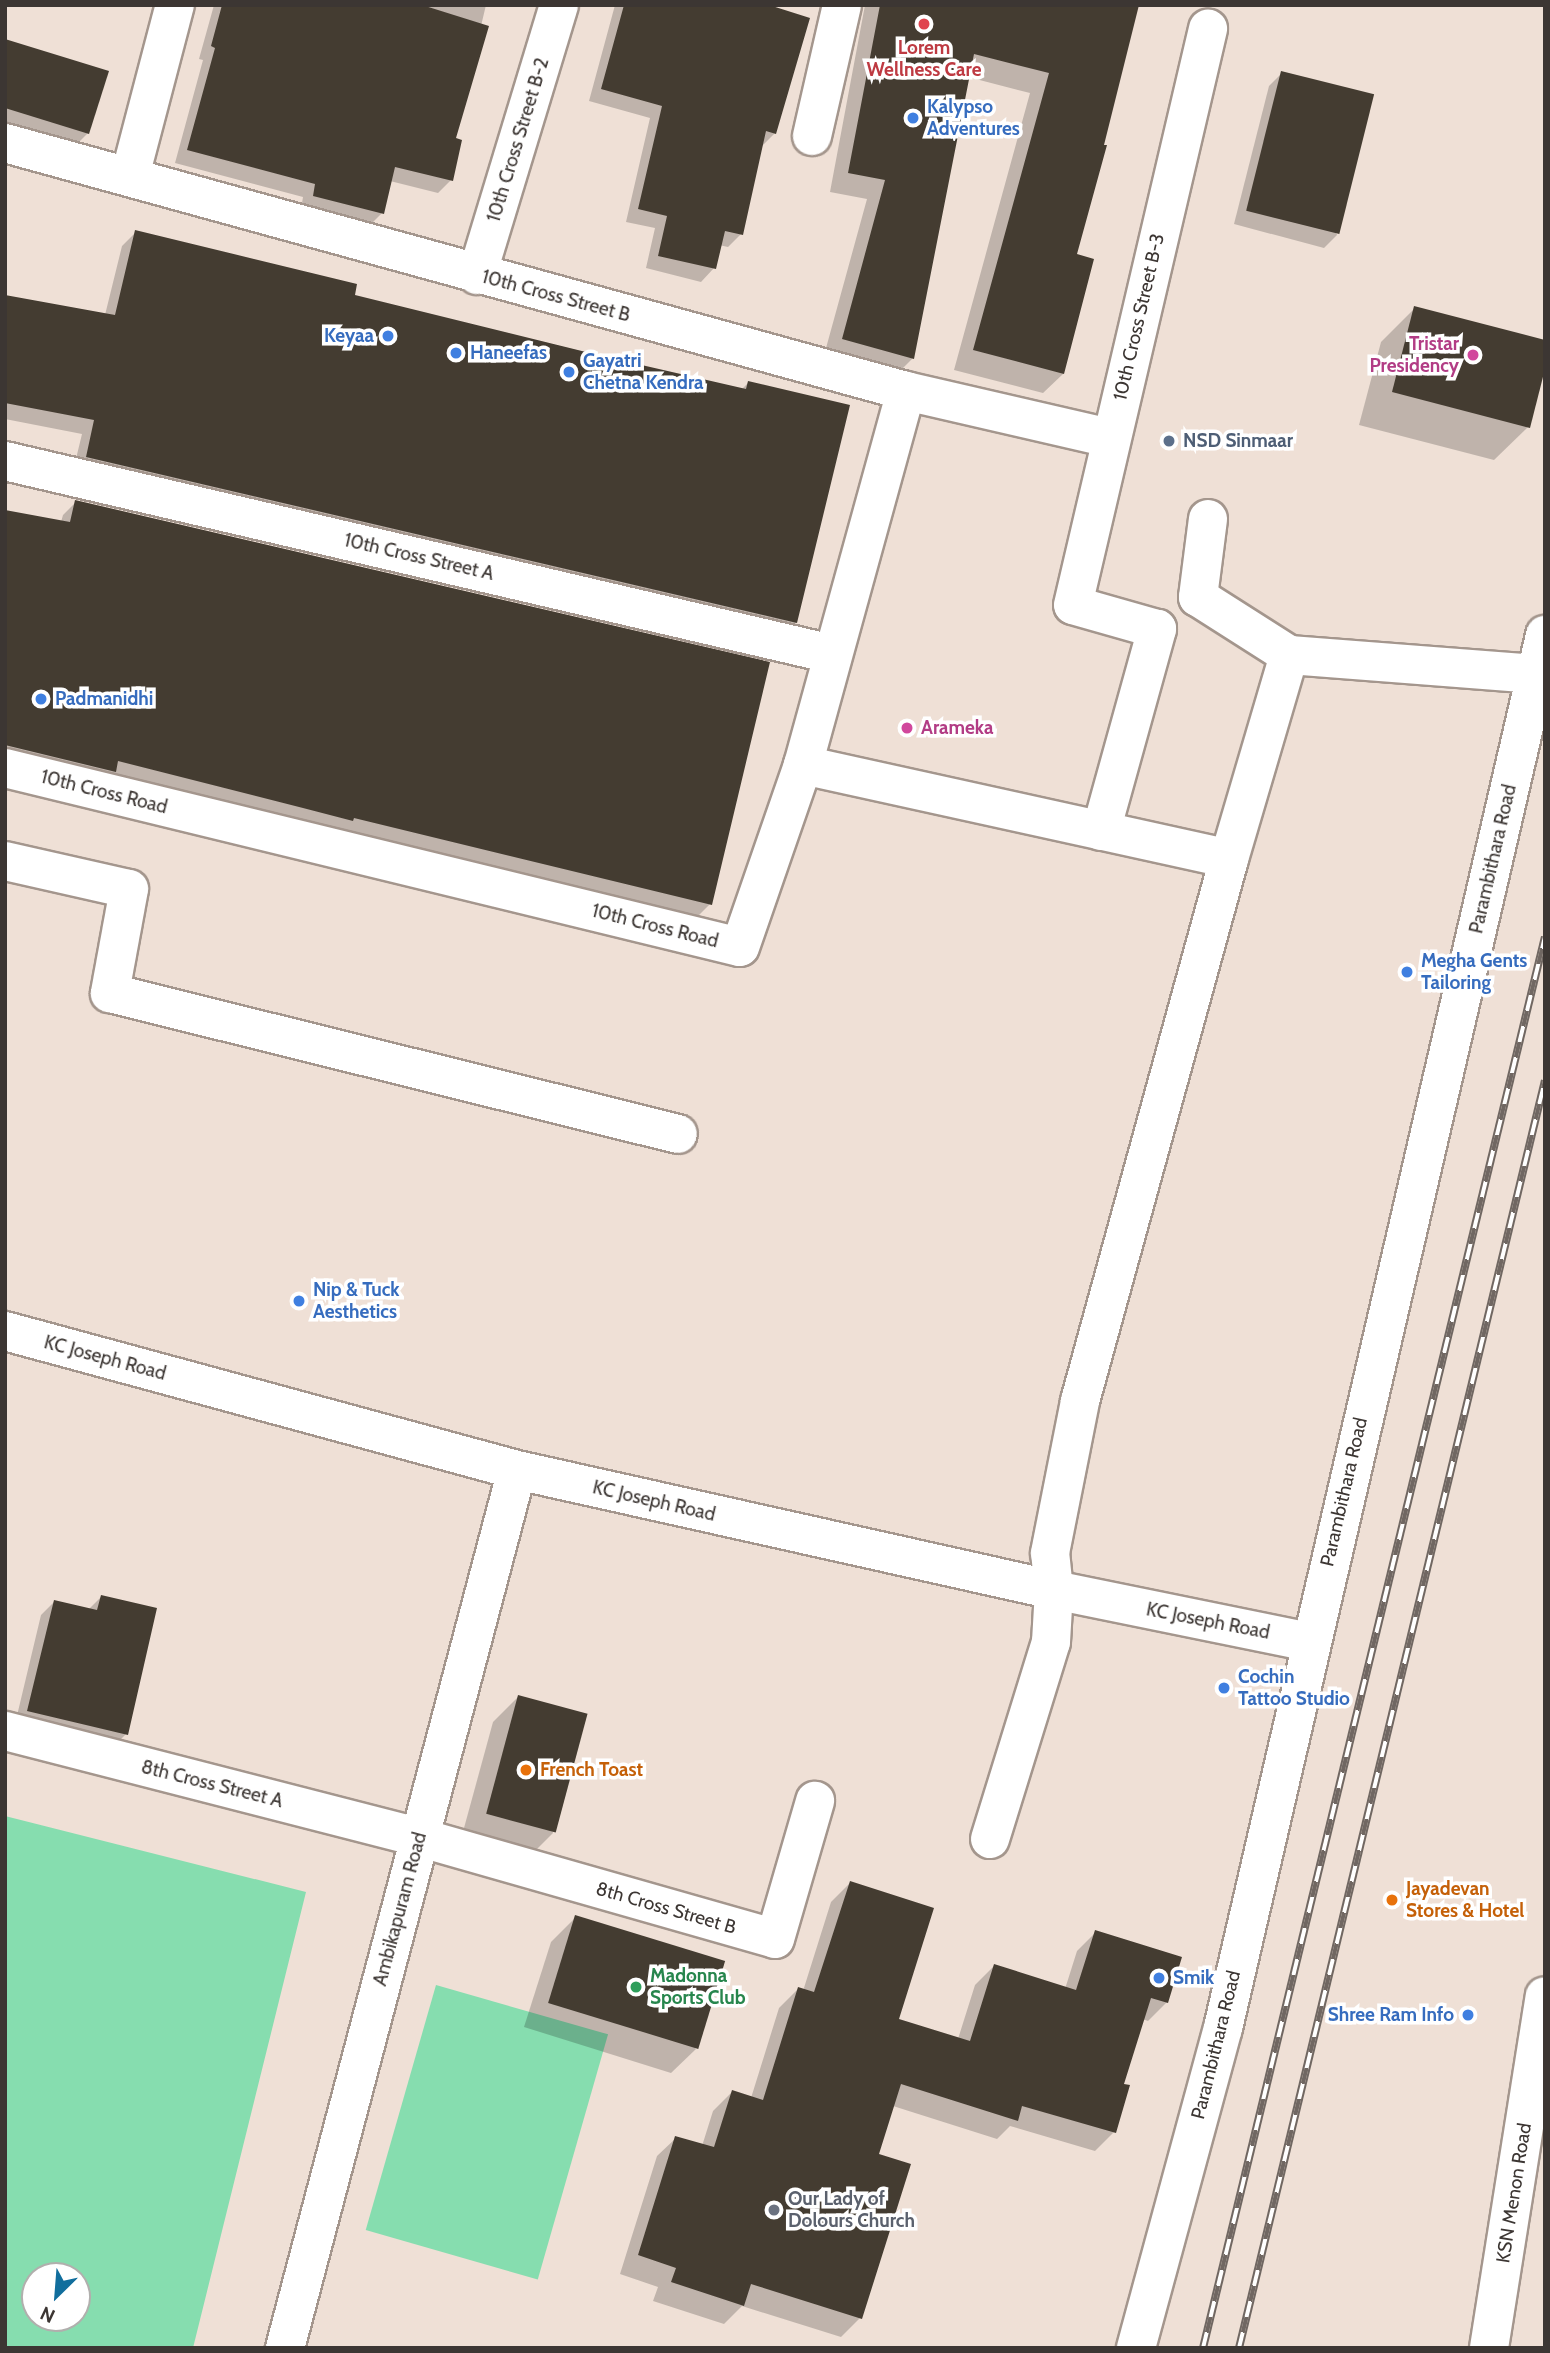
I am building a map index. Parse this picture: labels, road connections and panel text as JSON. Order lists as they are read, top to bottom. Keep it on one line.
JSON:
{"streets":{"street":["10th Cross Street B-2","10th Cross Street B","10th Cross Street B-3","10th Cross Street A","10th Cross Road","Parambithara Road","KC Joseph Road","8th Cross Street A","8th Cross Street B","Ambikapuram Road","KSN Menon Road"]},"crossings":[["10th Cross Street B-2","10th Cross Street B"],["10th Cross Street B","10th Cross Street B-3"],["10th Cross Street B","10th Cross Road"],["10th Cross Street A","10th Cross Road"],["Parambithara Road","KC Joseph Road"],["KC Joseph Road","Ambikapuram Road"],["8th Cross Street A","8th Cross Street B"],["8th Cross Street A","Ambikapuram Road"],["8th Cross Street B","Ambikapuram Road"]],"places":["Lorem Wellness Care","Kalypso Adventures","Keyaa","Haneefas","Tristar Presidency","Gayatri Chetna Kendra","NSD Sinmaar","Padmanidhi","Arameka","Megha Gents Tailoring","Nip & Tuck Aesthetics","Cochin Tattoo Studio","French Toast","Jayadevan Stores & Hotel","Smik","Madonna Sports Club","Shree Ram Info","Our Lady of Dolours Church"],"north":"bottom left"}
